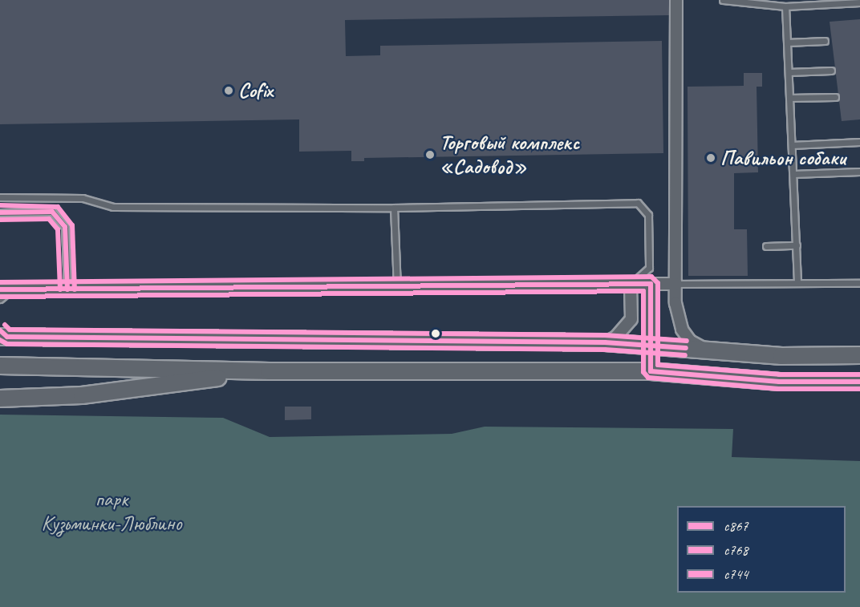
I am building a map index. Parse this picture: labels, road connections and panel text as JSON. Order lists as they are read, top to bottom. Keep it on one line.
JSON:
{"parks":["парк Кузьминки-Люблино"],"places":["Cofix","Торговый комплекс «Садовод»","Павильон собаки"],"lines":["transit line с744","transit line с867","transit line с768"],"legend":["с867","с768","с744"]}
